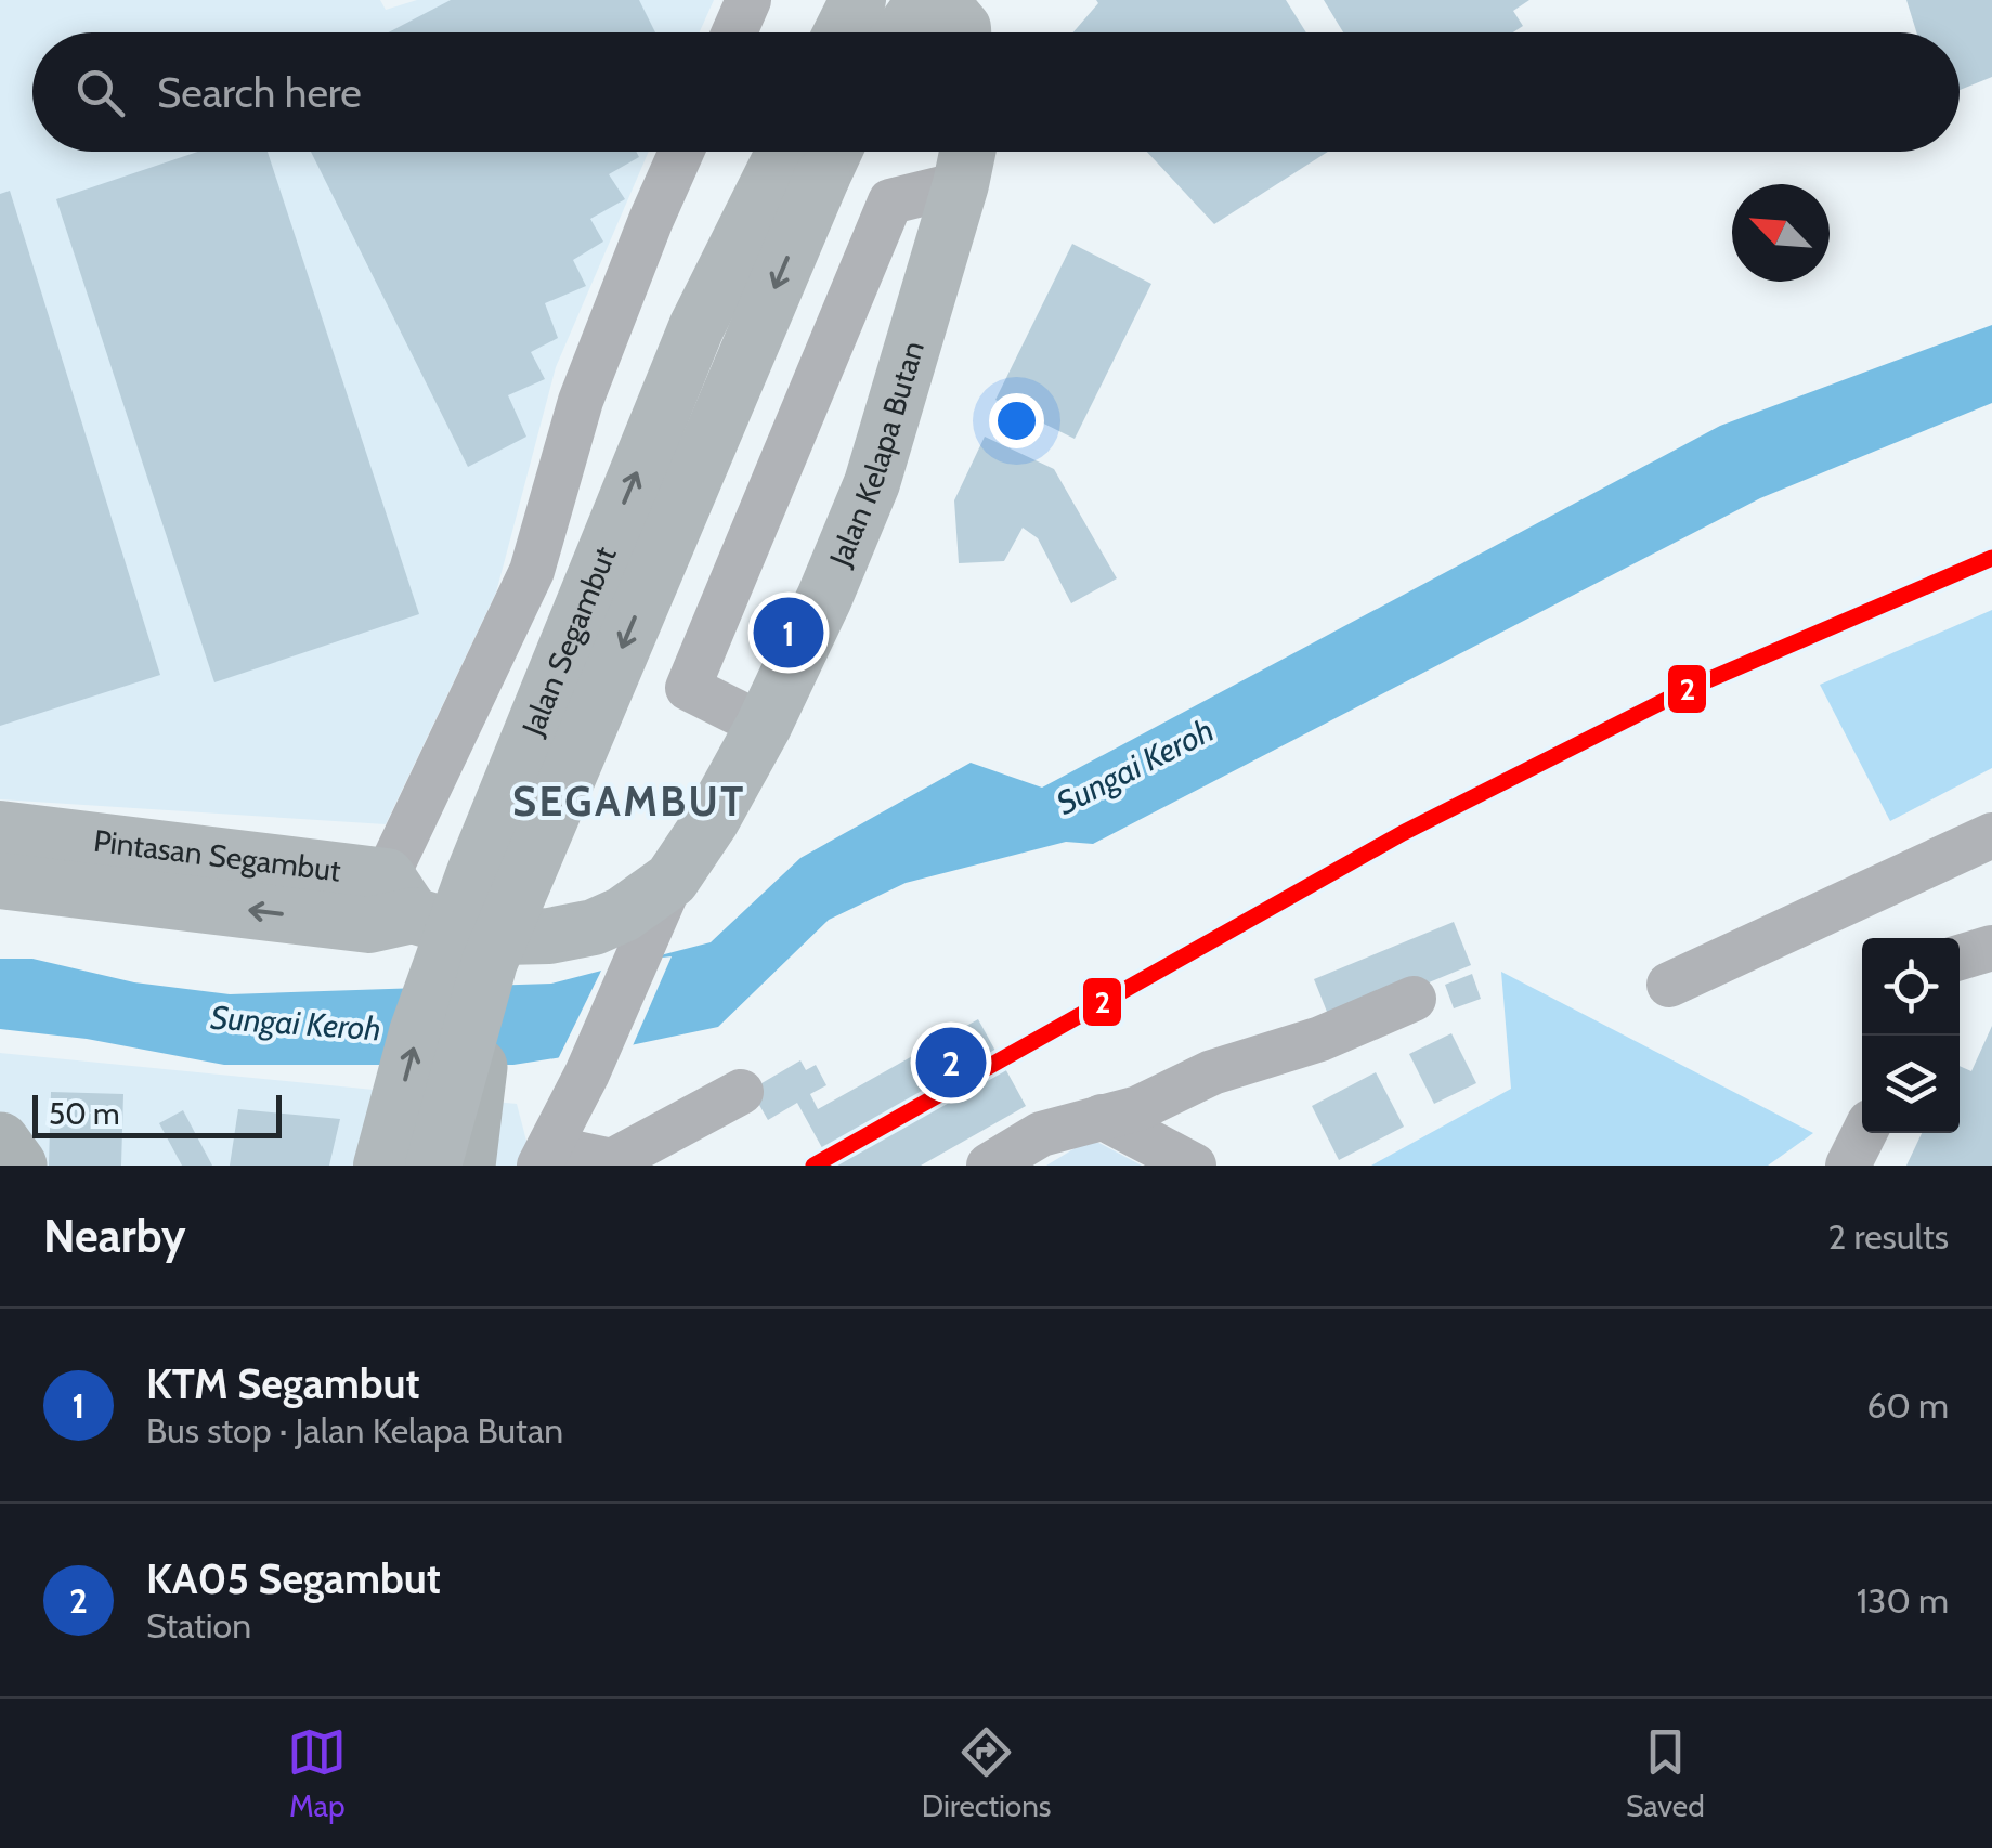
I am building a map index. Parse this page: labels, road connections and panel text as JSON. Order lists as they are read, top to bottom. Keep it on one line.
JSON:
{"streets":{"main road":["Jalan Kelapa Butan","Jalan Segambut","Pintasan Segambut"]},"crossings":[["Jalan Kelapa Butan","Pintasan Segambut"]],"districts":["SEGAMBUT"],"water":["Sungai Keroh"],"lines":["rail line 2"],"scale_bar":"50 m","north":"top left","page":{"search":"Search here","pins":["1","2"],"scale":"50 m","heading":["Nearby","2 results"],"list":[{"mark":"1","name":"KTM Segambut","note":"Bus stop · Jalan Kelapa Butan","value":"60 m"},{"mark":"2","name":"KA05 Segambut","note":"Station","value":"130 m"}],"nav":["Map","Directions","Saved"]}}
